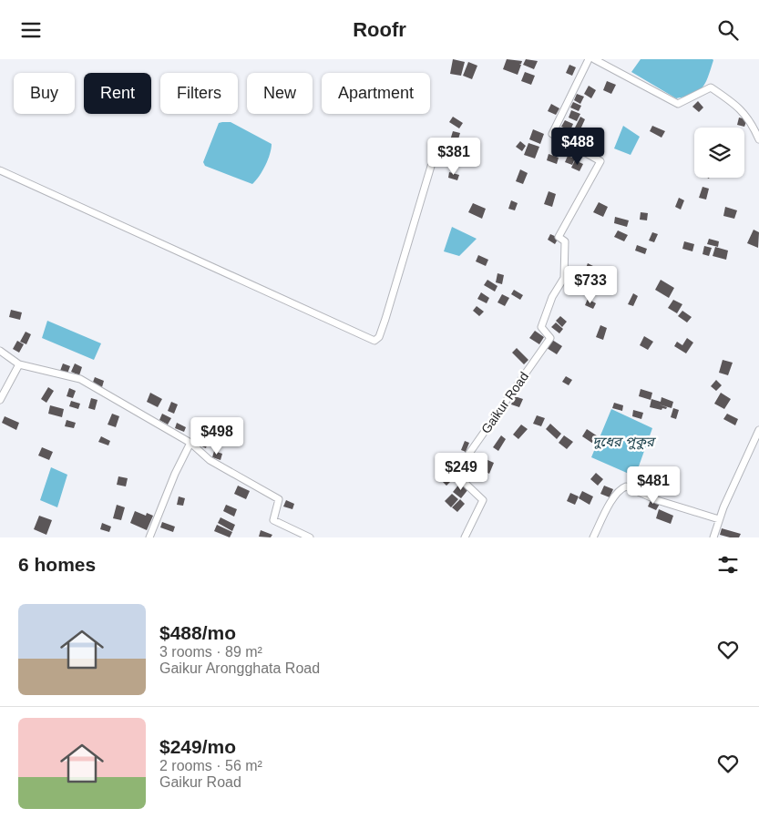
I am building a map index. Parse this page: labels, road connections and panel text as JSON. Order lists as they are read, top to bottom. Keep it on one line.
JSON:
{"streets":{"street":["Gaikur Road"]},"water":["দুধের পুকুর"],"page":{"header":"Roofr","chip":["Buy","Rent","Filters","New","Apartment"],"price":["$488","$381","$733","$498","$249","$481"],"heading":"6 homes","list":[{"name":"$488/mo","note":"3 rooms · 89 m² · Gaikur Arongghata Road"},{"name":"$249/mo","note":"2 rooms · 56 m² · Gaikur Road"}]}}
